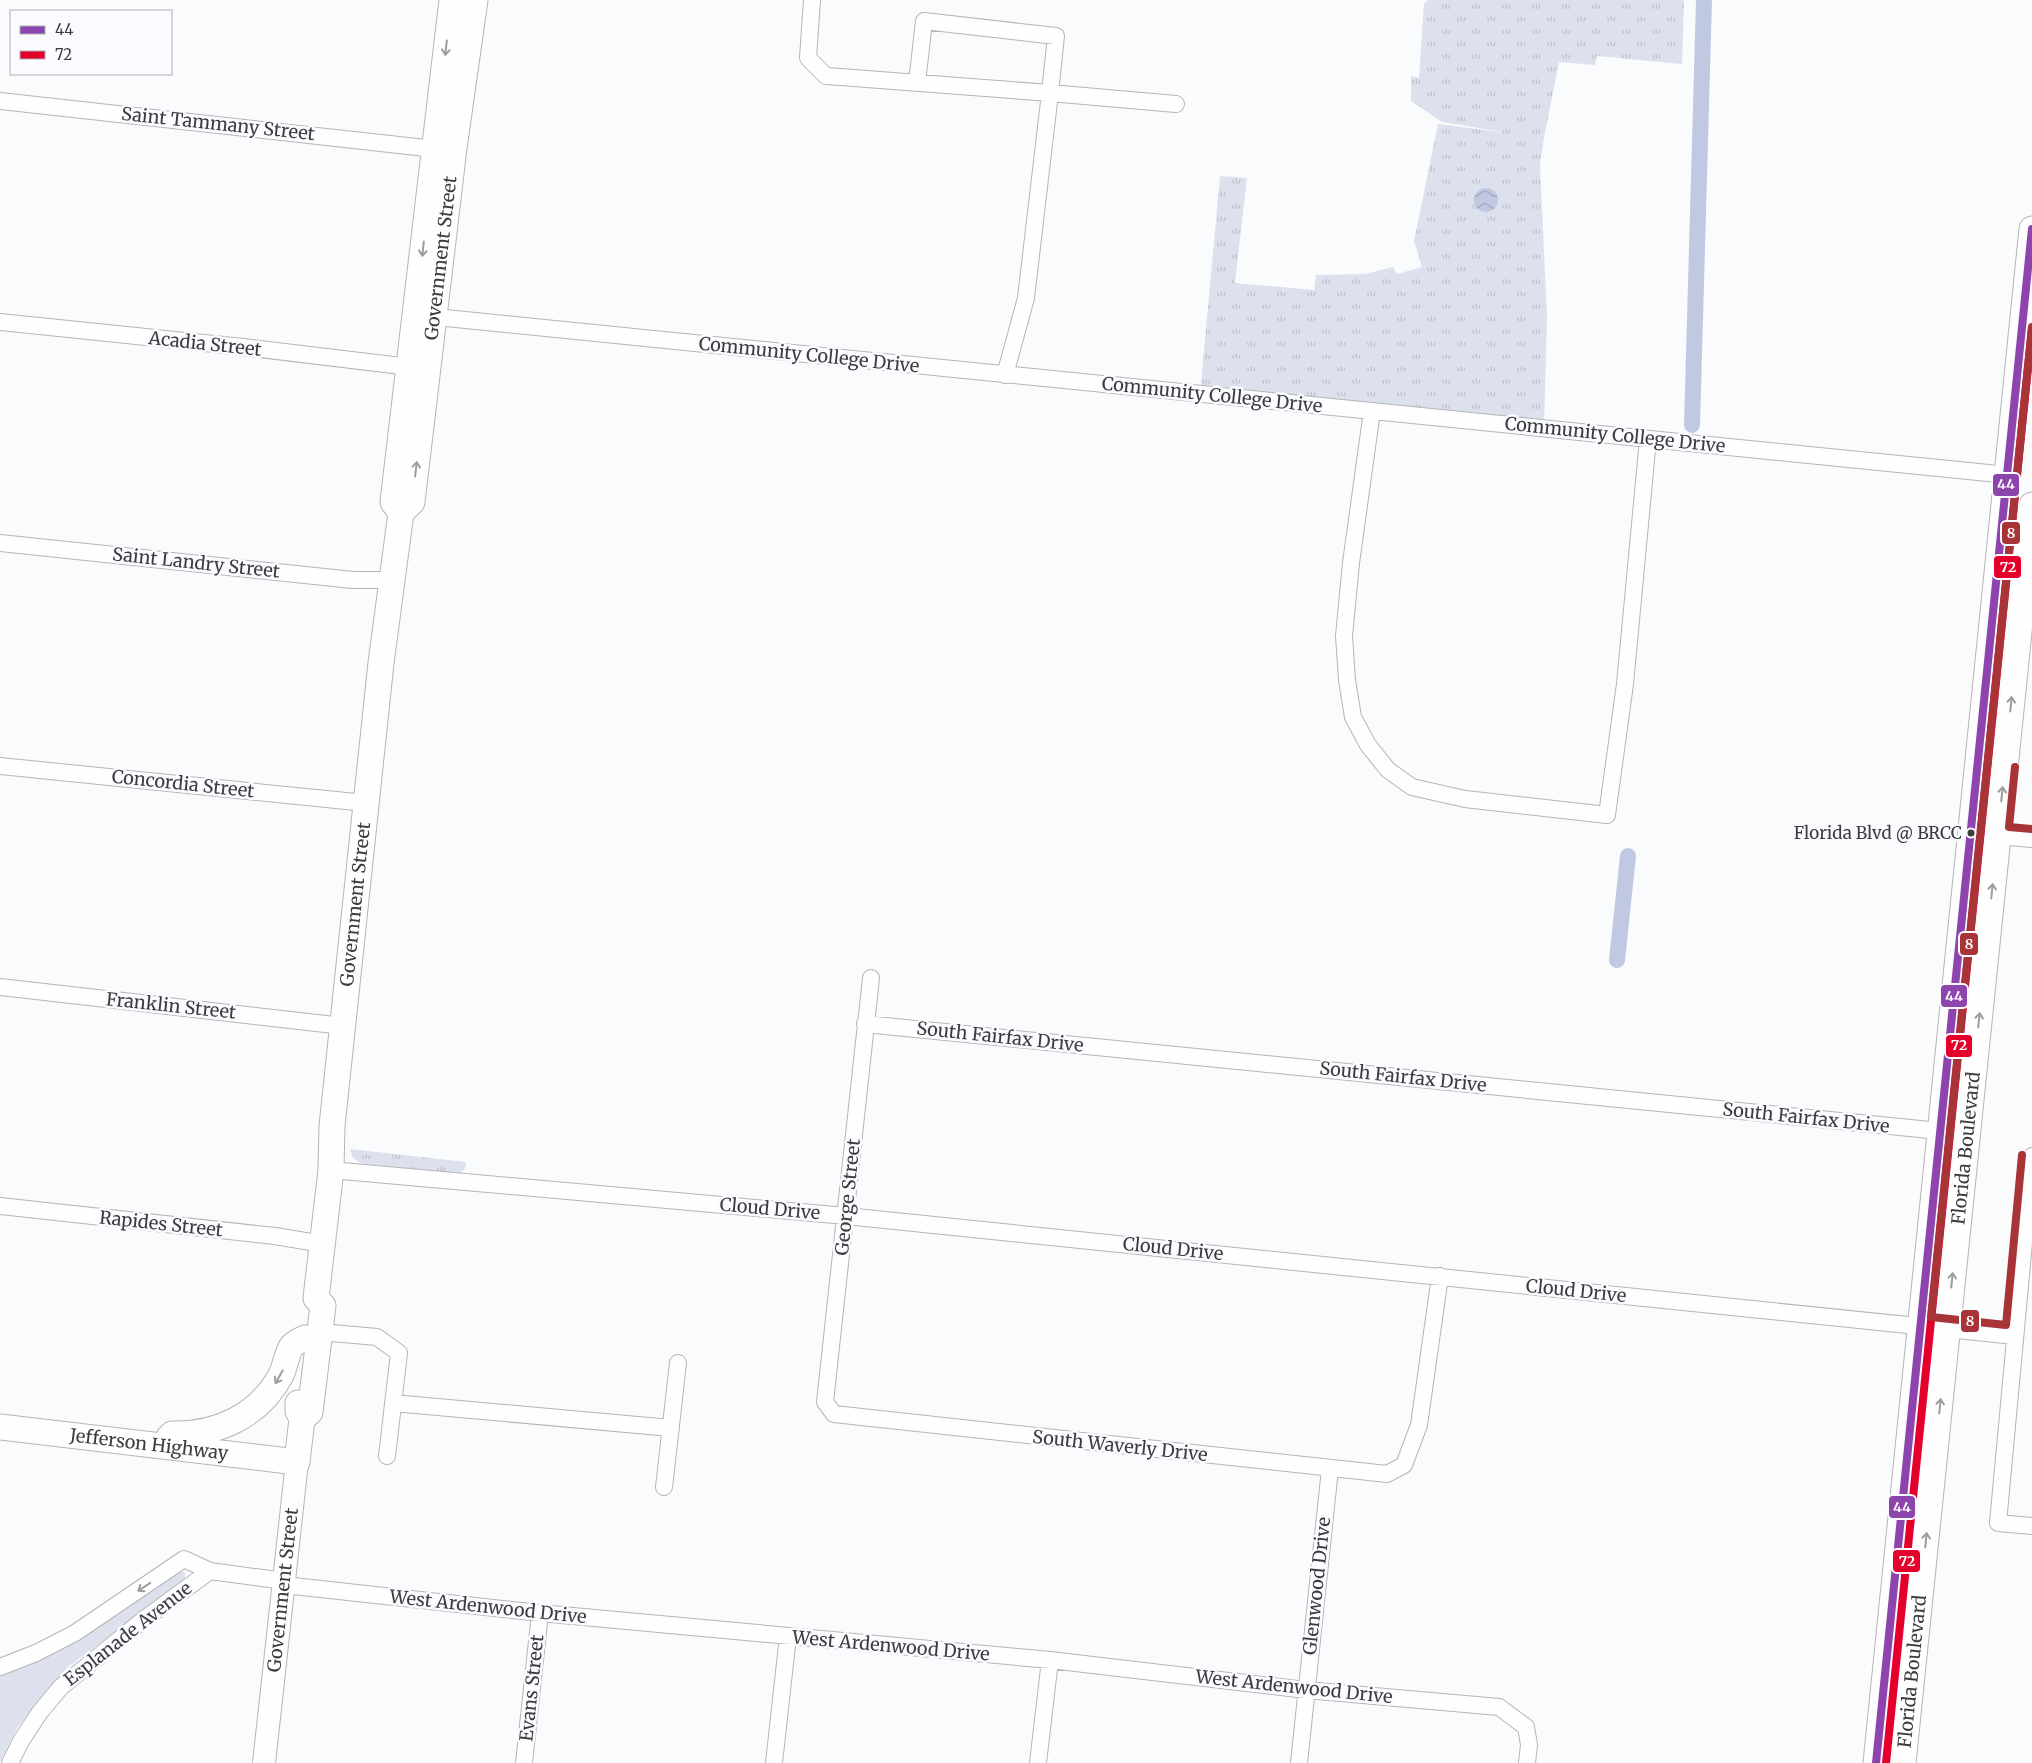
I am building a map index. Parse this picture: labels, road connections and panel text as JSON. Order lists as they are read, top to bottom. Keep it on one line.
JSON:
{"streets":{"main road":["Government Street","Florida Boulevard","Jefferson Highway"],"street":["Saint Tammany Street","Acadia Street","Community College Drive","Saint Landry Street","Concordia Street","Franklin Street","South Fairfax Drive","George Street","Cloud Drive","Rapides Street","South Waverly Drive","Glenwood Drive","West Ardenwood Drive","Esplanade Avenue","Evans Street"]},"crossings":[["Saint Tammany Street","Government Street"],["Government Street","Acadia Street"],["Government Street","Community College Drive"],["Government Street","Saint Landry Street"],["Government Street","Concordia Street"],["Government Street","Franklin Street"],["Government Street","Cloud Drive"],["Government Street","Rapides Street"],["Government Street","Jefferson Highway"],["Government Street","West Ardenwood Drive"],["Government Street","Esplanade Avenue"],["Community College Drive","Florida Boulevard"],["South Fairfax Drive","Florida Boulevard"],["South Fairfax Drive","George Street"],["Florida Boulevard","Cloud Drive"],["George Street","Cloud Drive"],["George Street","South Waverly Drive"],["Cloud Drive","South Waverly Drive"],["South Waverly Drive","Glenwood Drive"],["Glenwood Drive","West Ardenwood Drive"],["West Ardenwood Drive","Esplanade Avenue"],["West Ardenwood Drive","Evans Street"]],"places":["Florida Blvd @ BRCC"],"lines":["transit line 44","transit line 8","transit line 72"],"legend":["44","72"]}
